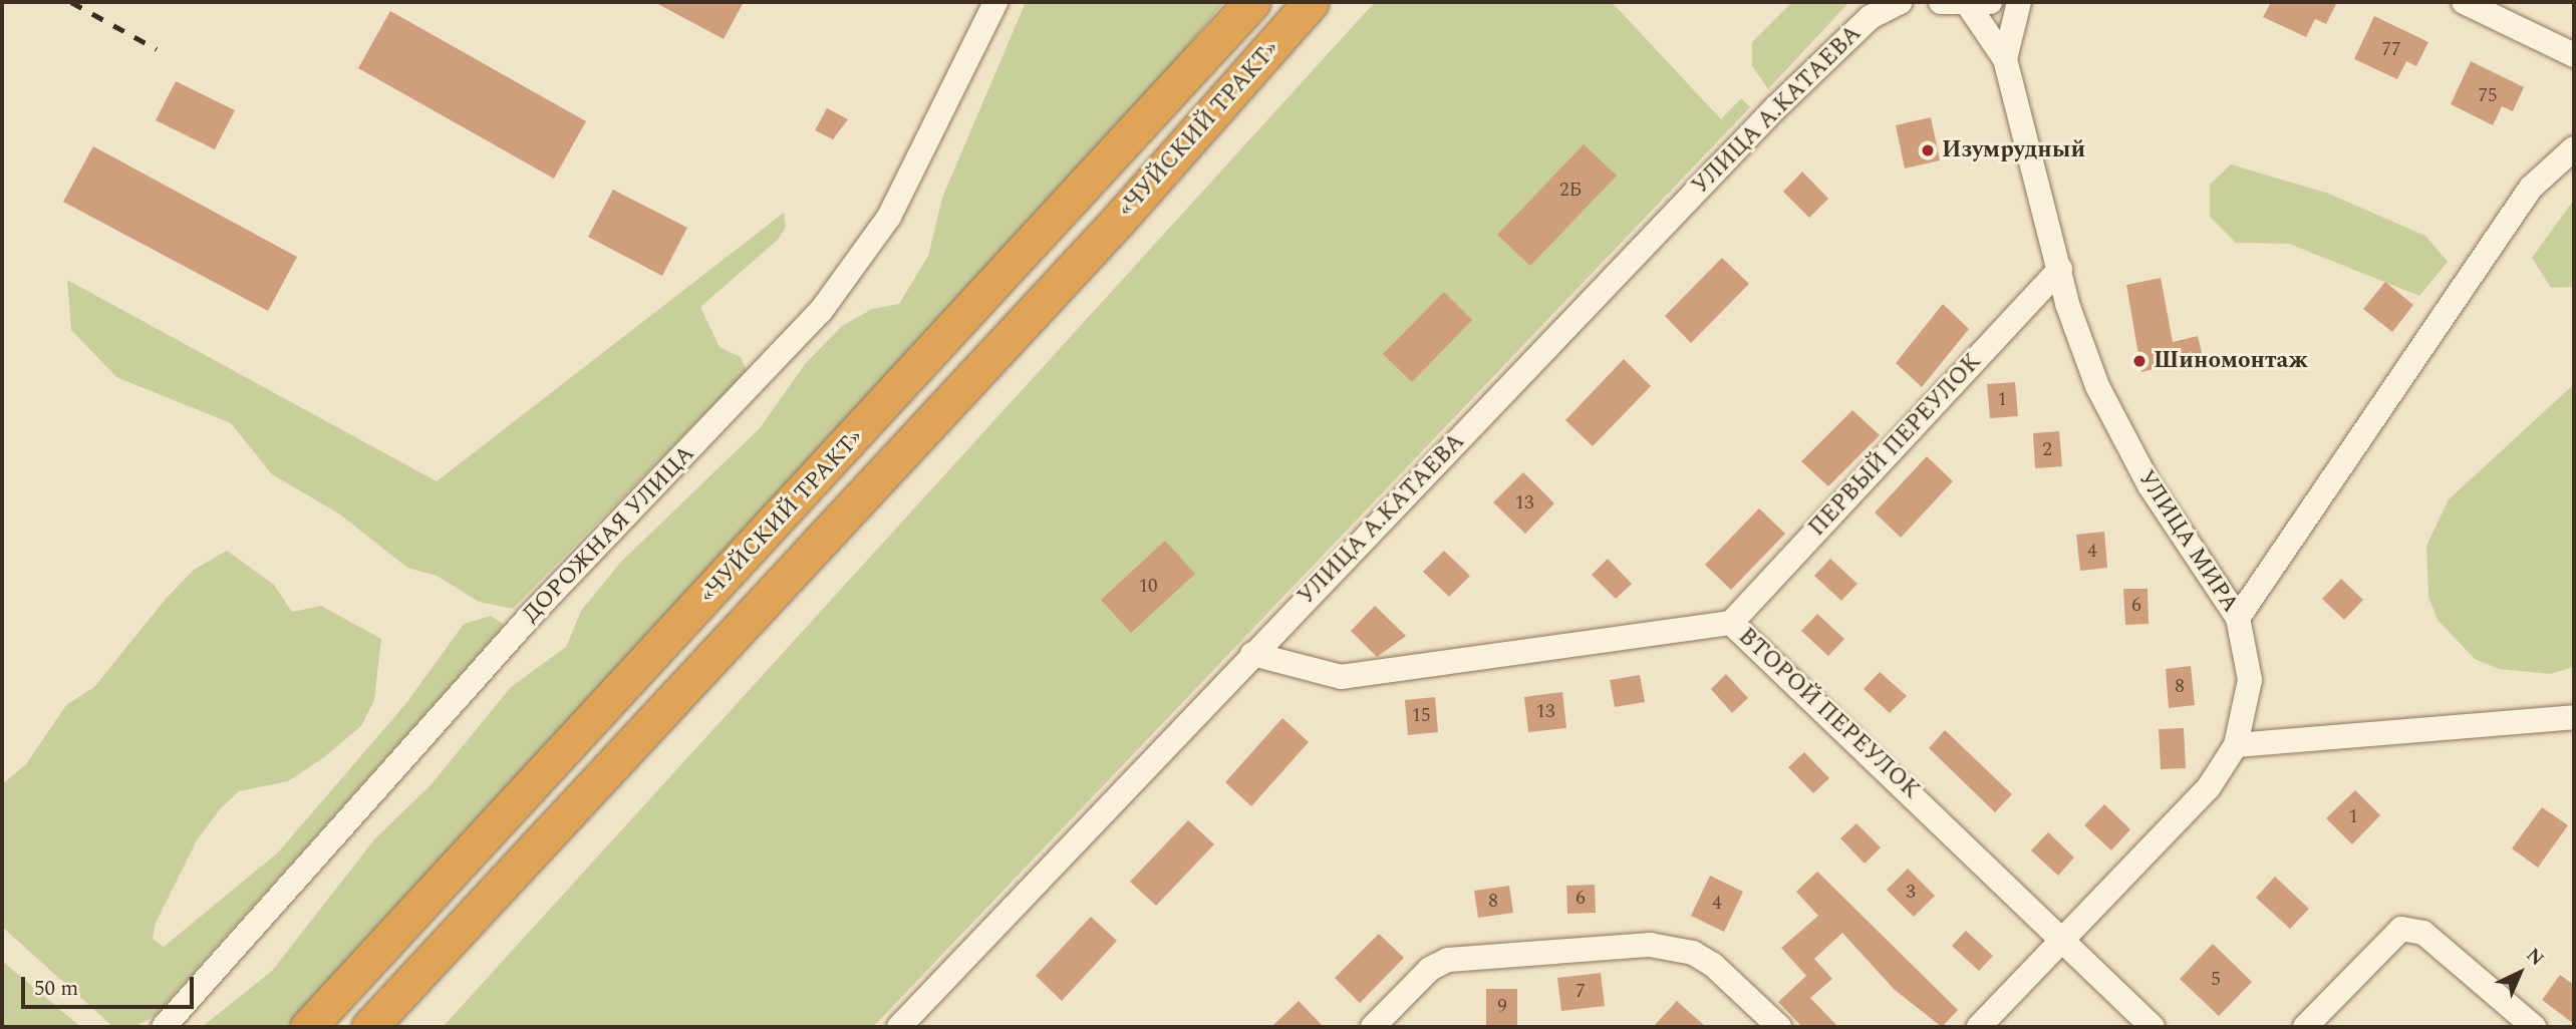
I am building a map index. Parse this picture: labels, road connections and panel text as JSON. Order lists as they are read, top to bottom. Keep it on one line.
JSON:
{"streets":{"highway":["«ЧУЙСКИЙ ТРАКТ»"],"street":["УЛИЦА А.КАТАЕВА","ПЕРВЫЙ ПЕРЕУЛОК","ДОРОЖНАЯ УЛИЦА","УЛИЦА МИРА","ВТОРОЙ ПЕРЕУЛОК"]},"crossings":[["УЛИЦА А.КАТАЕВА","ВТОРОЙ ПЕРЕУЛОК"],["ПЕРВЫЙ ПЕРЕУЛОК","УЛИЦА МИРА"],["ПЕРВЫЙ ПЕРЕУЛОК","ВТОРОЙ ПЕРЕУЛОК"],["УЛИЦА МИРА","ВТОРОЙ ПЕРЕУЛОК"]],"places":["Изумрудный","Шиномонтаж"],"house_numbers":["77","75","2Б","1","2","13","4","10","6","8","13","15","1","3","6","8","4","5","7","9"],"scale_bar":"50 m","north":"top right"}
